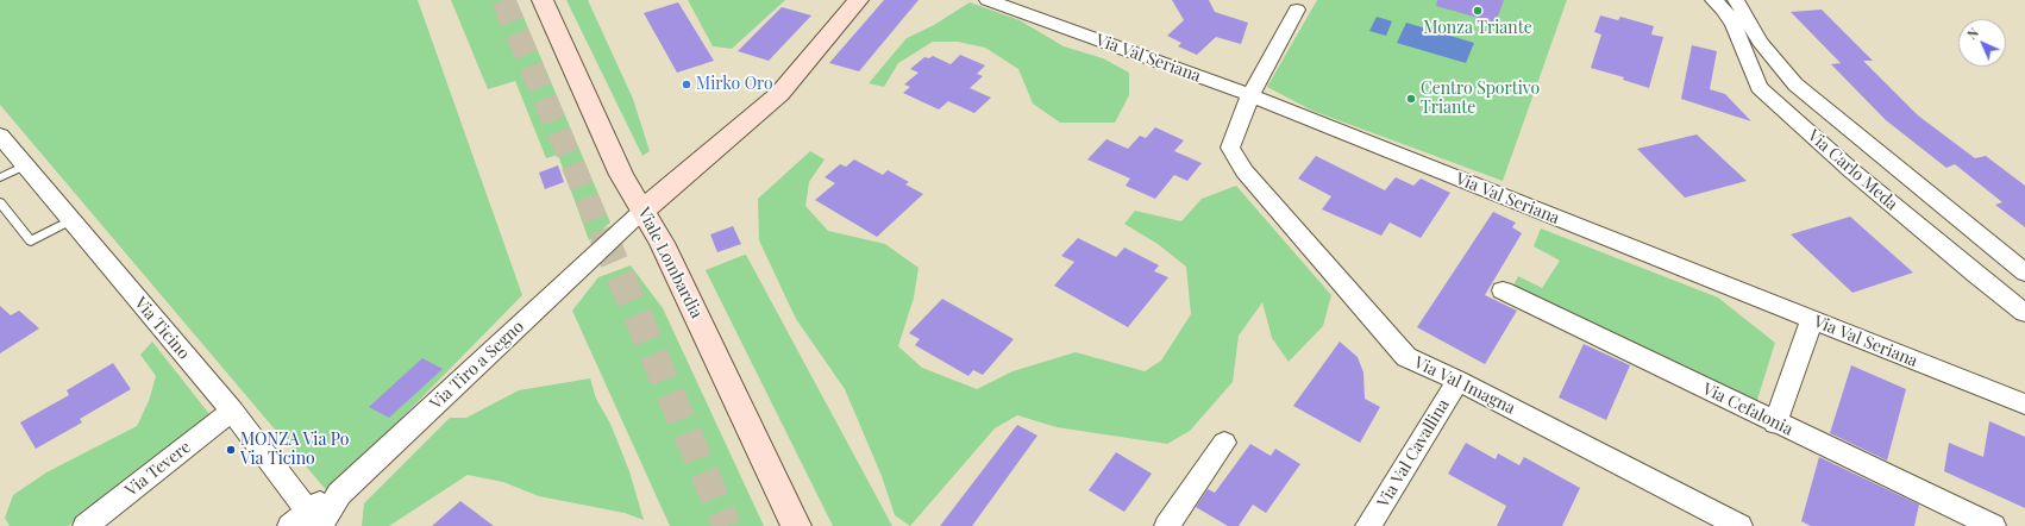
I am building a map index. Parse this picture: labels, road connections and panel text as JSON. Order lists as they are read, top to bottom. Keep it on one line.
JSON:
{"streets":{"street":["Via Val Seriana","Via Carlo Meda","Viale Lombardia","Via Ticino","Via Tiro a Segno","Via Val Imagna","Via Cefalonia","Via Val Cavallina","Via Tevere"]},"crossings":[["Via Val Seriana","Via Val Imagna"],["Viale Lombardia","Via Tiro a Segno"],["Via Ticino","Via Tiro a Segno"],["Via Ticino","Via Tevere"],["Via Val Imagna","Via Val Cavallina"]],"places":["Monza Triante","Mirko Oro","Centro Sportivo Triante","MONZA Via Po Via Ticino"],"north":"top left"}
